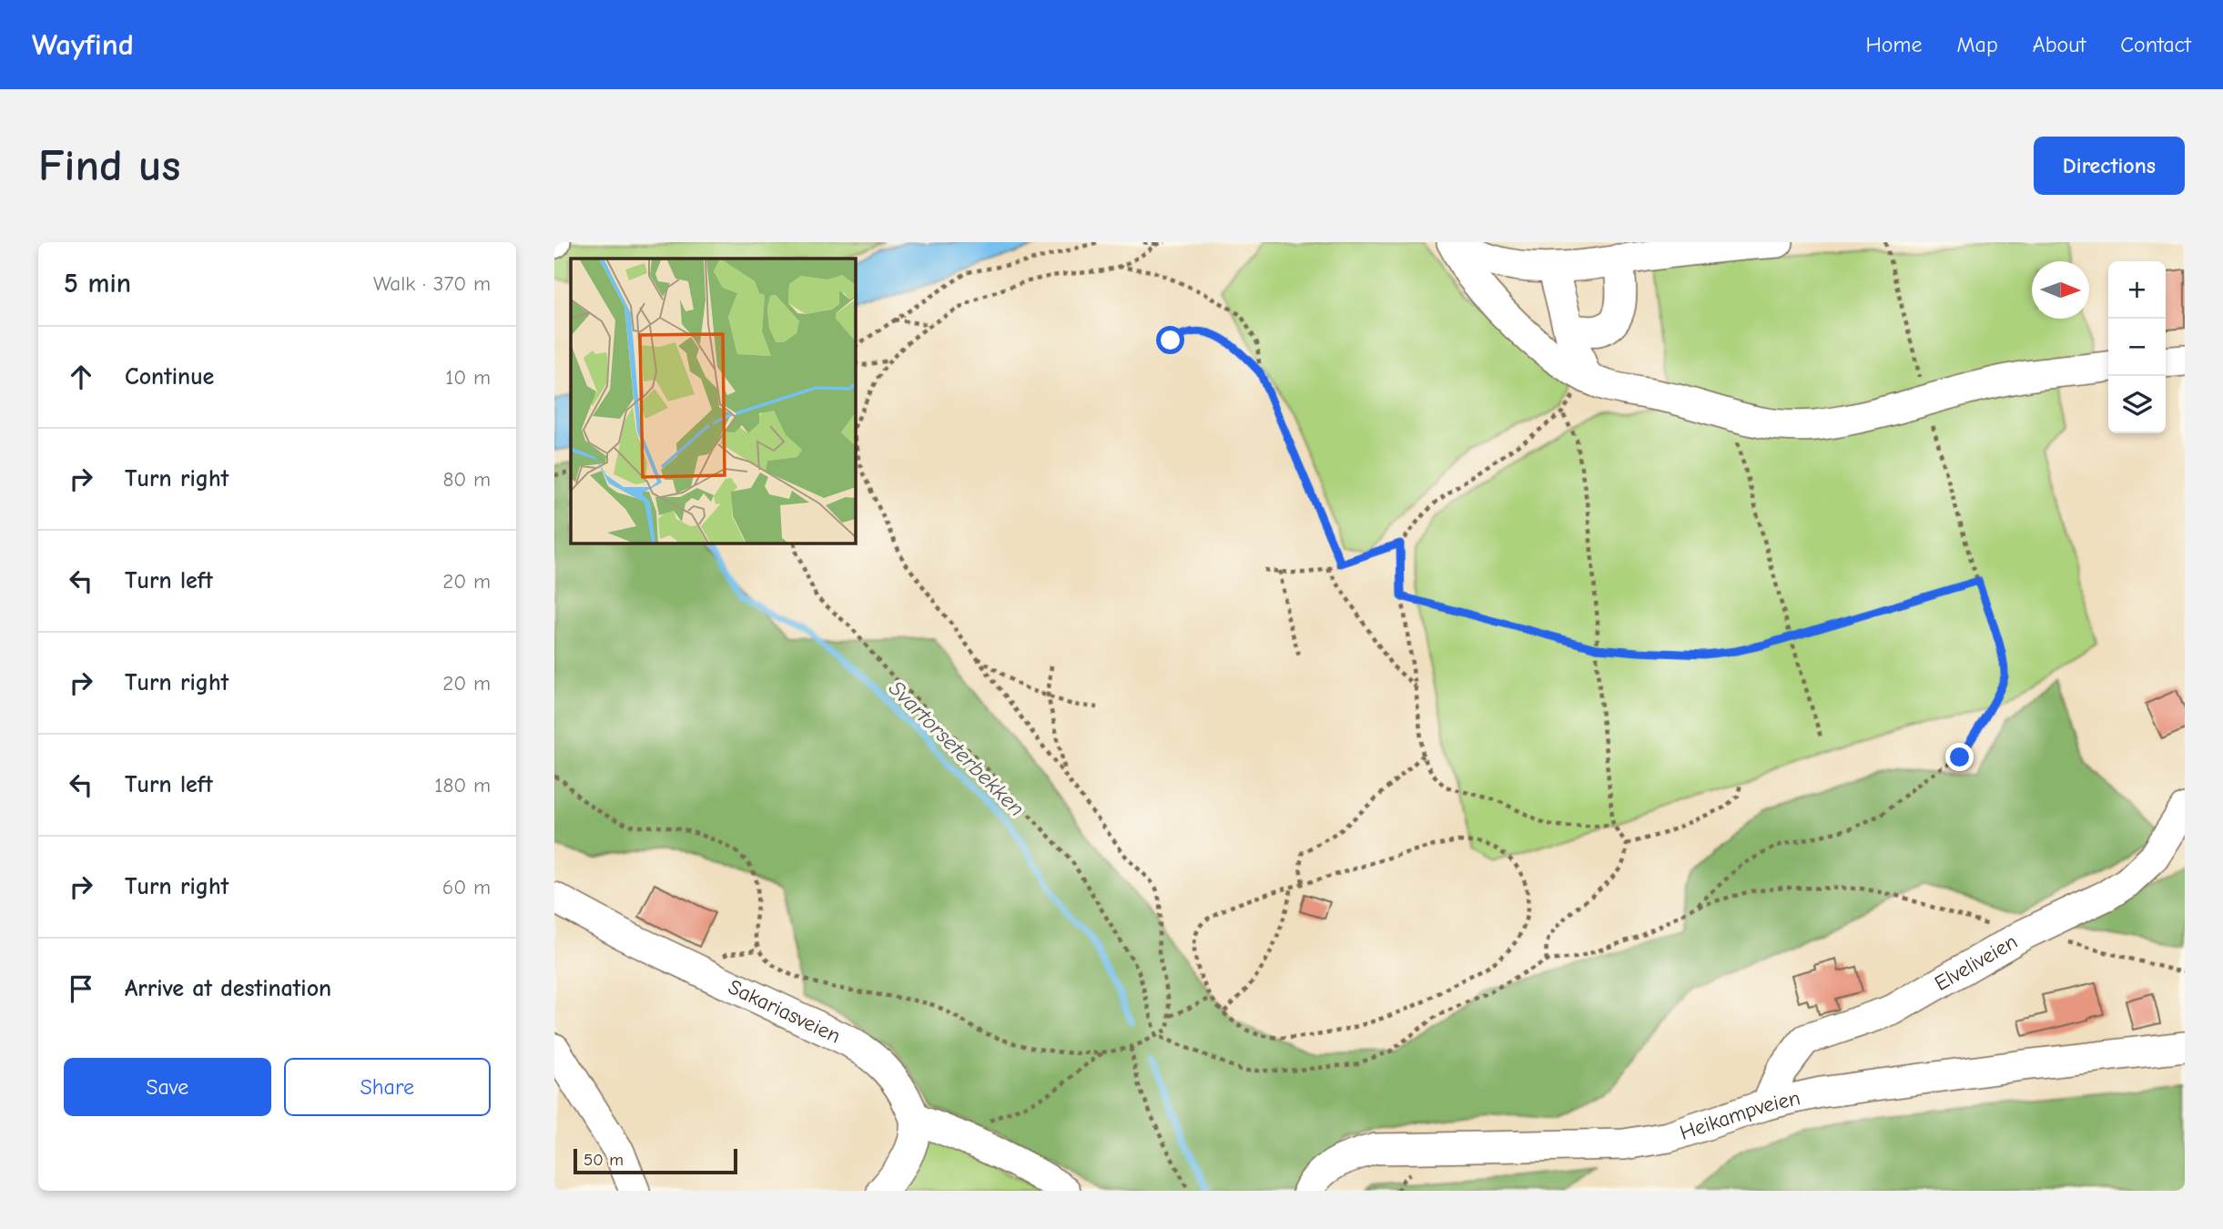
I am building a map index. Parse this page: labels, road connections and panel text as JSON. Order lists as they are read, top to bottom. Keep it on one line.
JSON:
{"streets":{"street":["Elveliveien","Sakariasveien","Heikampveien"]},"crossings":[["Elveliveien","Heikampveien"]],"water":["Svartorseterbekken"],"scale_bar":"50 m","north":"right","page":{"header":"Wayfind","nav":["Home","Map","About","Contact"],"buttons":["Directions",["Save","Share"]],"title":"Find us","heading":["5 min","Walk · 370 m"],"map_buttons":["+","−"],"list":[["Continue","10 m"],["Turn right","80 m"],["Turn left","20 m"],["Turn right","20 m"],["Turn left","180 m"],["Turn right","60 m"],"Arrive at destination"],"scale":"50 m"}}
